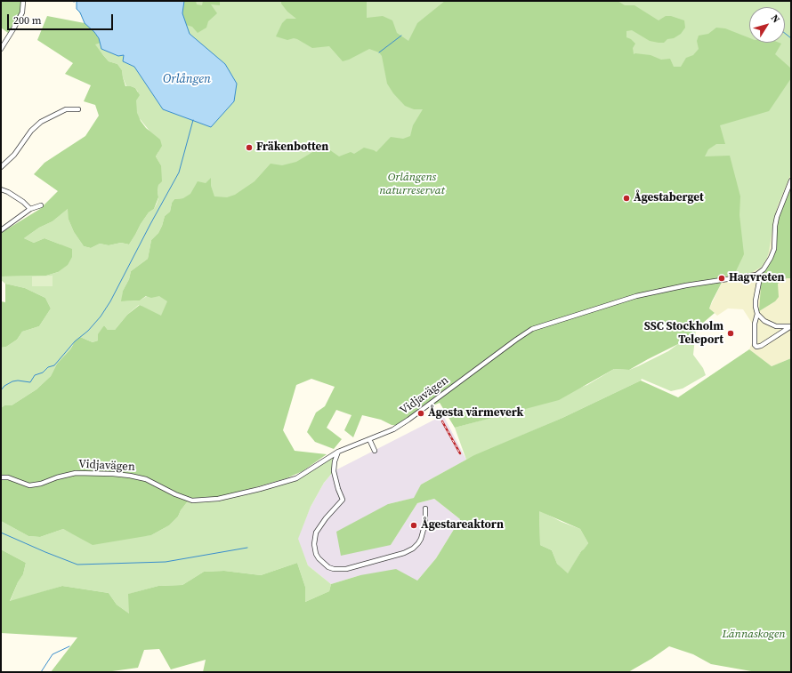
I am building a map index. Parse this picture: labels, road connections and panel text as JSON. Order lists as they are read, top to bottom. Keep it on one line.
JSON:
{"streets":{"street":["Vidjavägen"]},"water":["Orlången"],"parks":["Orlångens naturreservat","Lännaskogen"],"places":["Fräkenbotten","Ågestaberget","Hagvreten","SSC Stockholm Teleport","Ågesta värmeverk","Ågestareaktorn"],"scale_bar":"200 m","north":"top right"}
